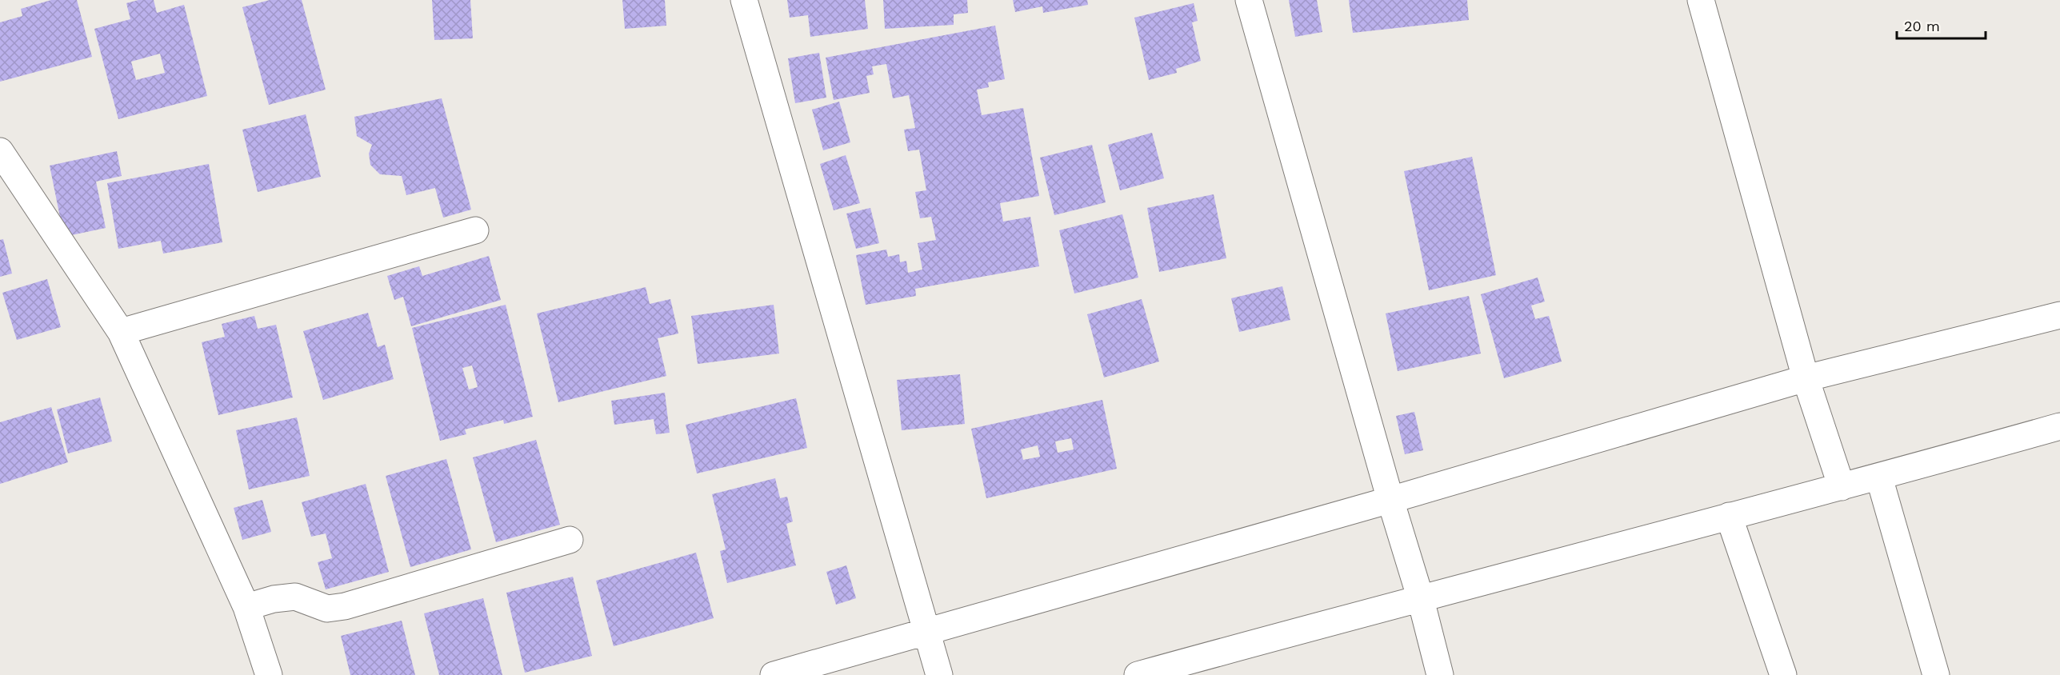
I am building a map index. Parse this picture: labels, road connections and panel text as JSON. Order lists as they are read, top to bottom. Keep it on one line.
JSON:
{"scale_bar":"20 m"}
